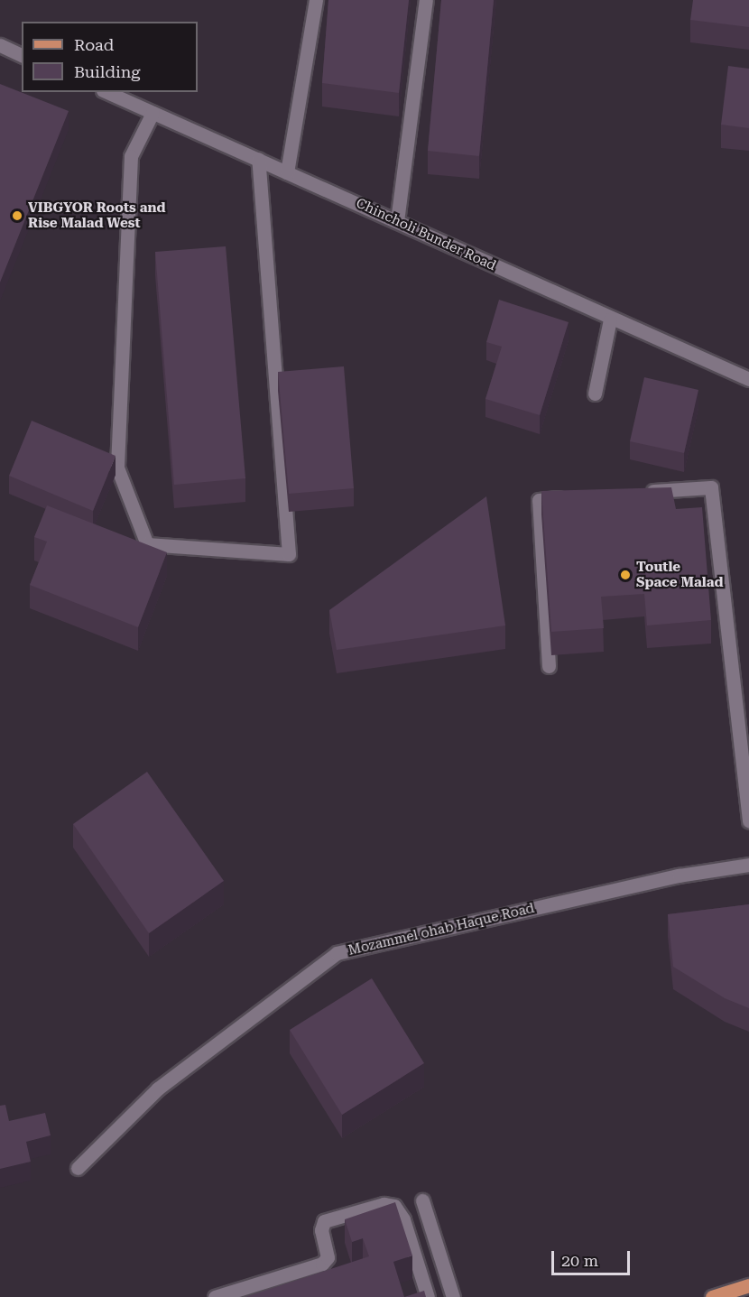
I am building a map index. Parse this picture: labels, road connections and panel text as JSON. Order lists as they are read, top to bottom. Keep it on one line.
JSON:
{"streets":{"street":["Chincholi Bunder Road","Mozammel ohab Haque Road"]},"places":["VIBGYOR Roots and Rise Malad West","Toutle Space Malad"],"legend":["Road","Building"],"scale_bar":"20 m"}
